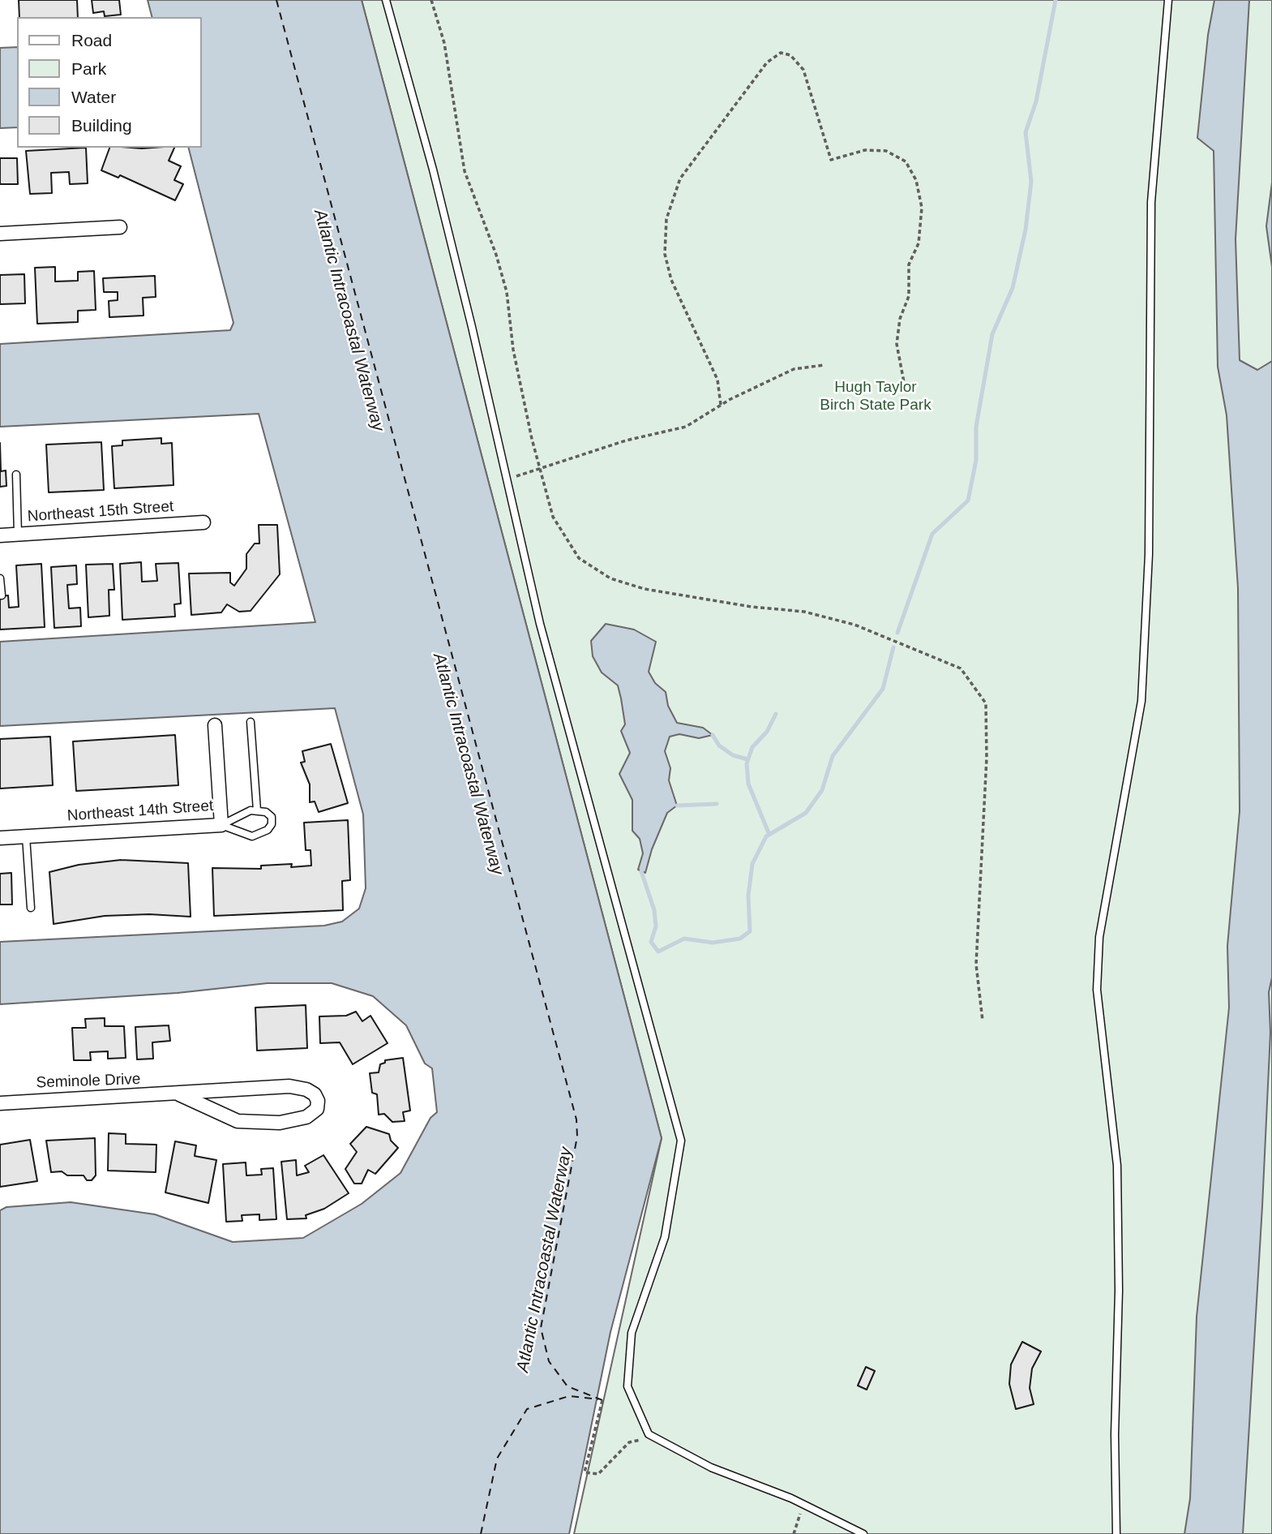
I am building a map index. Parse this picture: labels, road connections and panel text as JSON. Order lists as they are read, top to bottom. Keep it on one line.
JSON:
{"streets":{"street":["Northeast 15th Street","Northeast 14th Street","Seminole Drive"]},"water":["Atlantic Intracoastal Waterway"],"parks":["Hugh Taylor Birch State Park"],"legend":["Road","Park","Water","Building"]}
